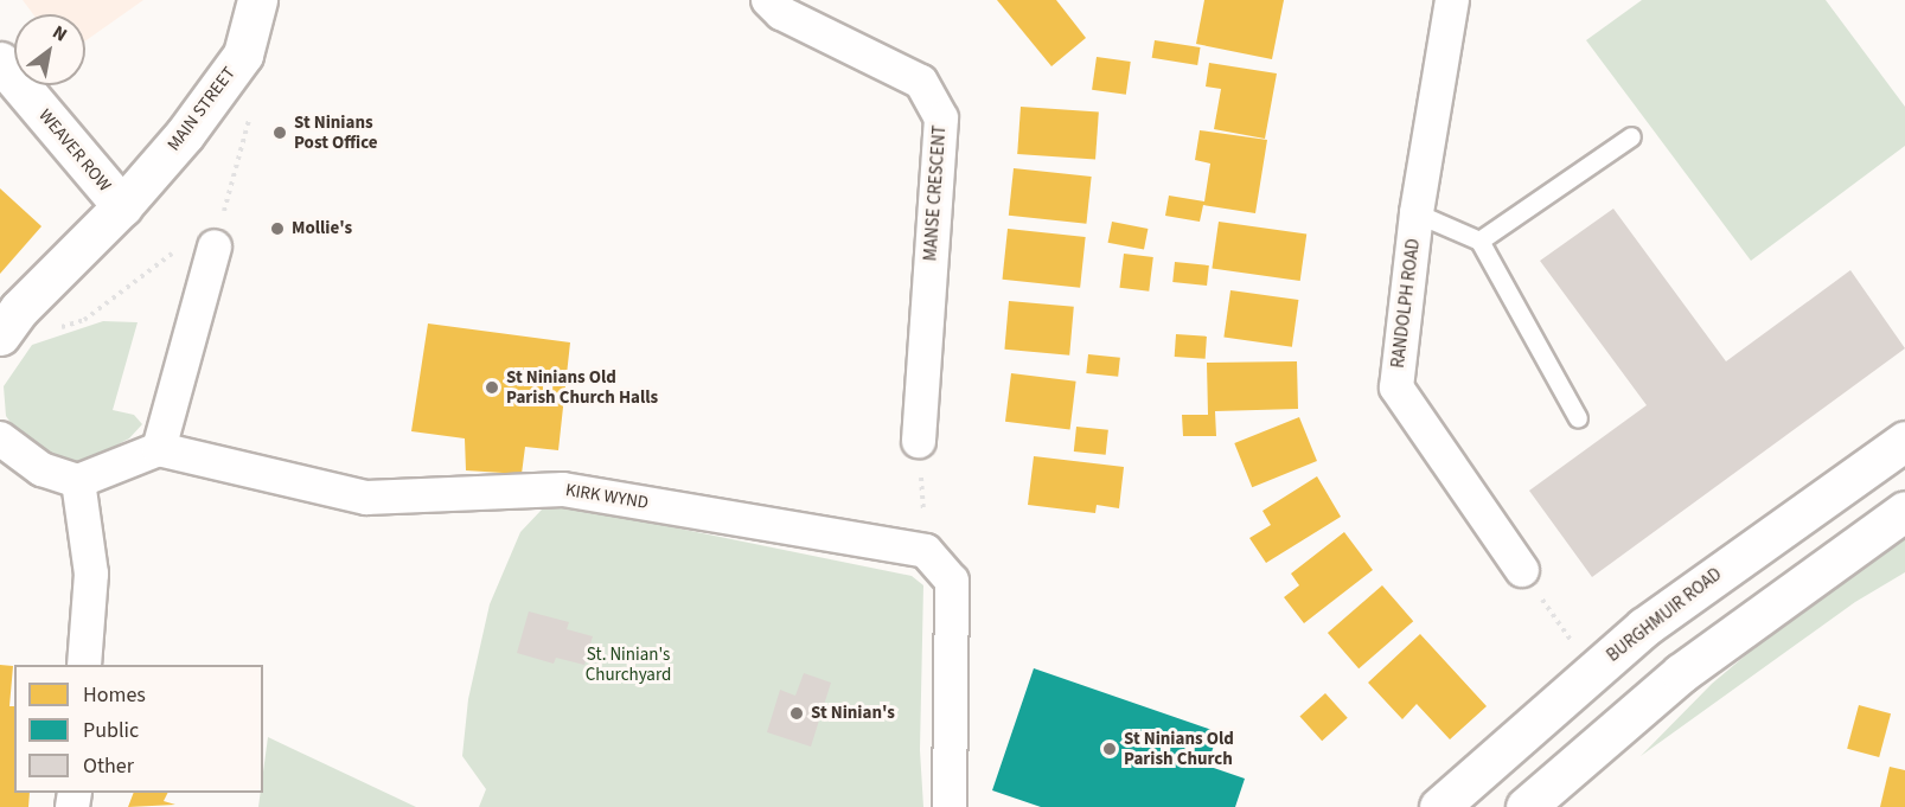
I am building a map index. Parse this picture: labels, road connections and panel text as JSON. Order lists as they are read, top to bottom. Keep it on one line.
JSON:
{"streets":{"main road":["MAIN STREET","WEAVER ROW","BURGHMUIR ROAD"],"street":["MANSE CRESCENT","RANDOLPH ROAD","KIRK WYND"]},"crossings":[["MAIN STREET","WEAVER ROW"]],"parks":["St. Ninian's Churchyard"],"places":["St Ninians Post Office","Mollie's","St Ninians Old Parish Church Halls","St Ninian's","St Ninians Old Parish Church"],"legend":["Homes","Public","Other"],"north":"top right"}
